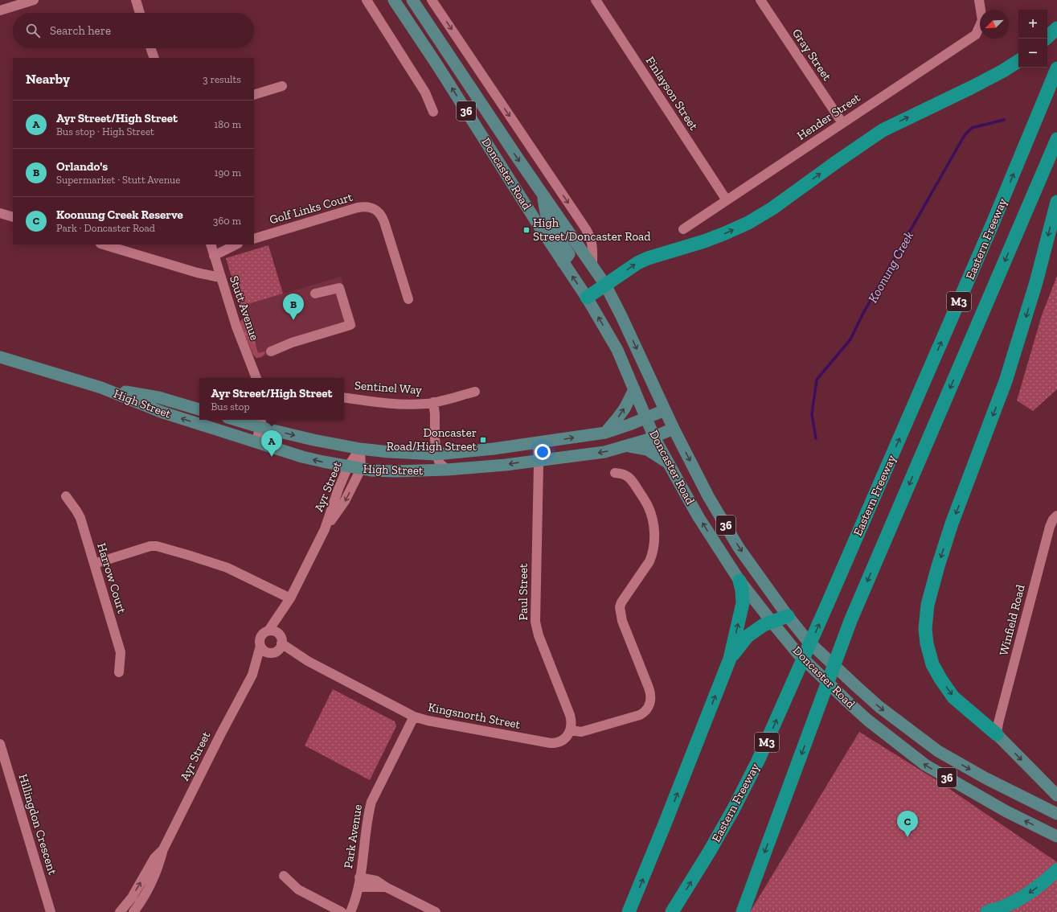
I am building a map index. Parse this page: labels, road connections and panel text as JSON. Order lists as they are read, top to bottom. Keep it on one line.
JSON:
{"streets":{"highway":["Eastern Freeway","M3"],"main road":["36","Doncaster Road","High Street"],"street":["Gray Street","Finlayson Street","Hender Street","Golf Links Court","Stutt Avenue","Sentinel Way","Ayr Street","Harrow Court","Paul Street","Winfield Road","Kingsnorth Street","Hillingdon Crescent","Park Avenue"]},"crossings":[["Gray Street","Hender Street"],["Finlayson Street","Hender Street"],["Doncaster Road","High Street"],["Sentinel Way","High Street"],["High Street","Ayr Street"],["High Street","Paul Street"],["Ayr Street","Kingsnorth Street"],["Paul Street","Kingsnorth Street"],["Kingsnorth Street","Park Avenue"]],"water":["Koonung Creek"],"places":{"transit":["High Street/Doncaster Road","Doncaster Road/High Street"]},"north":"bottom left","page":{"map_buttons":["+","−"],"search":"Search here","heading":["Nearby","3 results"],"list":[{"mark":"A","name":"Ayr Street/High Street","note":"Bus stop · High Street","value":"180 m"},{"mark":"B","name":"Orlando's","note":"Supermarket · Stutt Avenue","value":"190 m"},{"mark":"C","name":"Koonung Creek Reserve","note":"Park · Doncaster Road","value":"360 m"}],"pins":["B","A","C"],"popup":["Ayr Street/High Street","Bus stop"]}}
